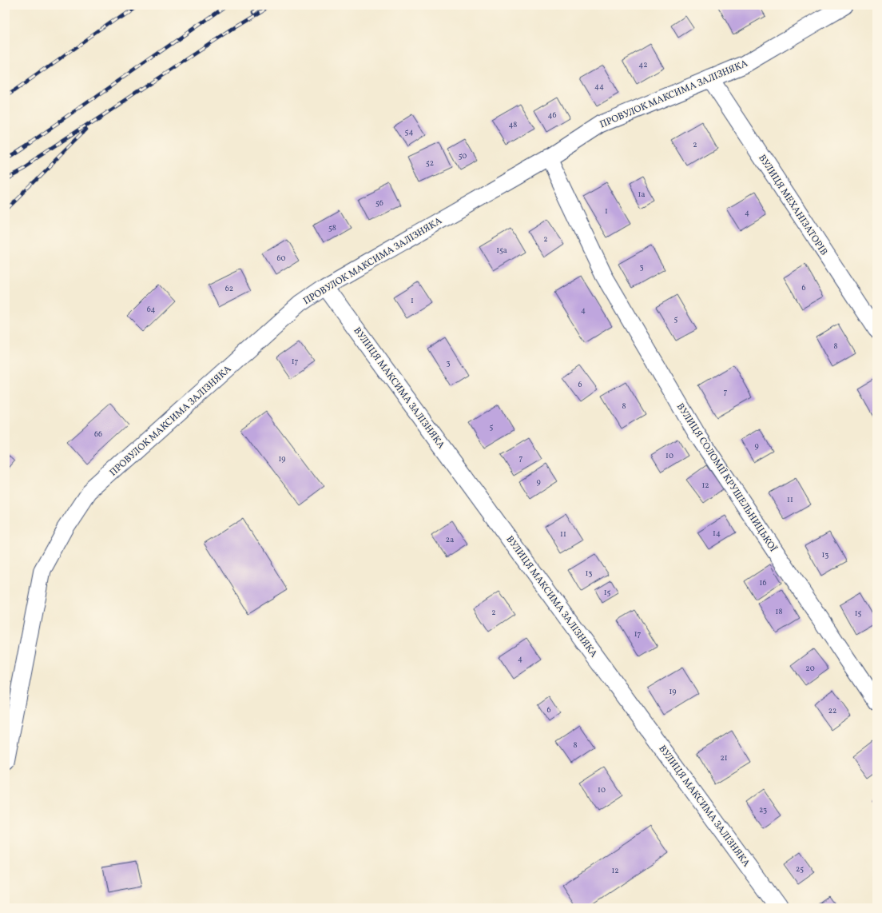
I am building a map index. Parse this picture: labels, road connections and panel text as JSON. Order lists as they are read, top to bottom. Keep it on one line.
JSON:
{"streets":{"street":["ПРОВУЛОК МАКСИМА ЗАЛІЗНЯКА","ВУЛИЦЯ МЕХАНІЗАТОРІВ","ВУЛИЦЯ МАКСИМА ЗАЛІЗНЯКА","ВУЛИЦЯ СОЛОМІЇ КРУШЕЛЬНИЦЬКОЇ"]},"crossings":[["ПРОВУЛОК МАКСИМА ЗАЛІЗНЯКА","ВУЛИЦЯ МЕХАНІЗАТОРІВ"],["ПРОВУЛОК МАКСИМА ЗАЛІЗНЯКА","ВУЛИЦЯ МАКСИМА ЗАЛІЗНЯКА"],["ПРОВУЛОК МАКСИМА ЗАЛІЗНЯКА","ВУЛИЦЯ СОЛОМІЇ КРУШЕЛЬНИЦЬКОЇ"]],"house_numbers":["42","44","46","48","54","2","50","52","1а","56","1","4","58","2","15а","60","3","6","62","1","64","4","5","8","17","3","6","7","8","5","66","9","10","7","19","9","12","11","14","11","2а","13","13","16","15","18","2","15","17","4","20","19","6","22","8","21","10","23","25","12"]}
